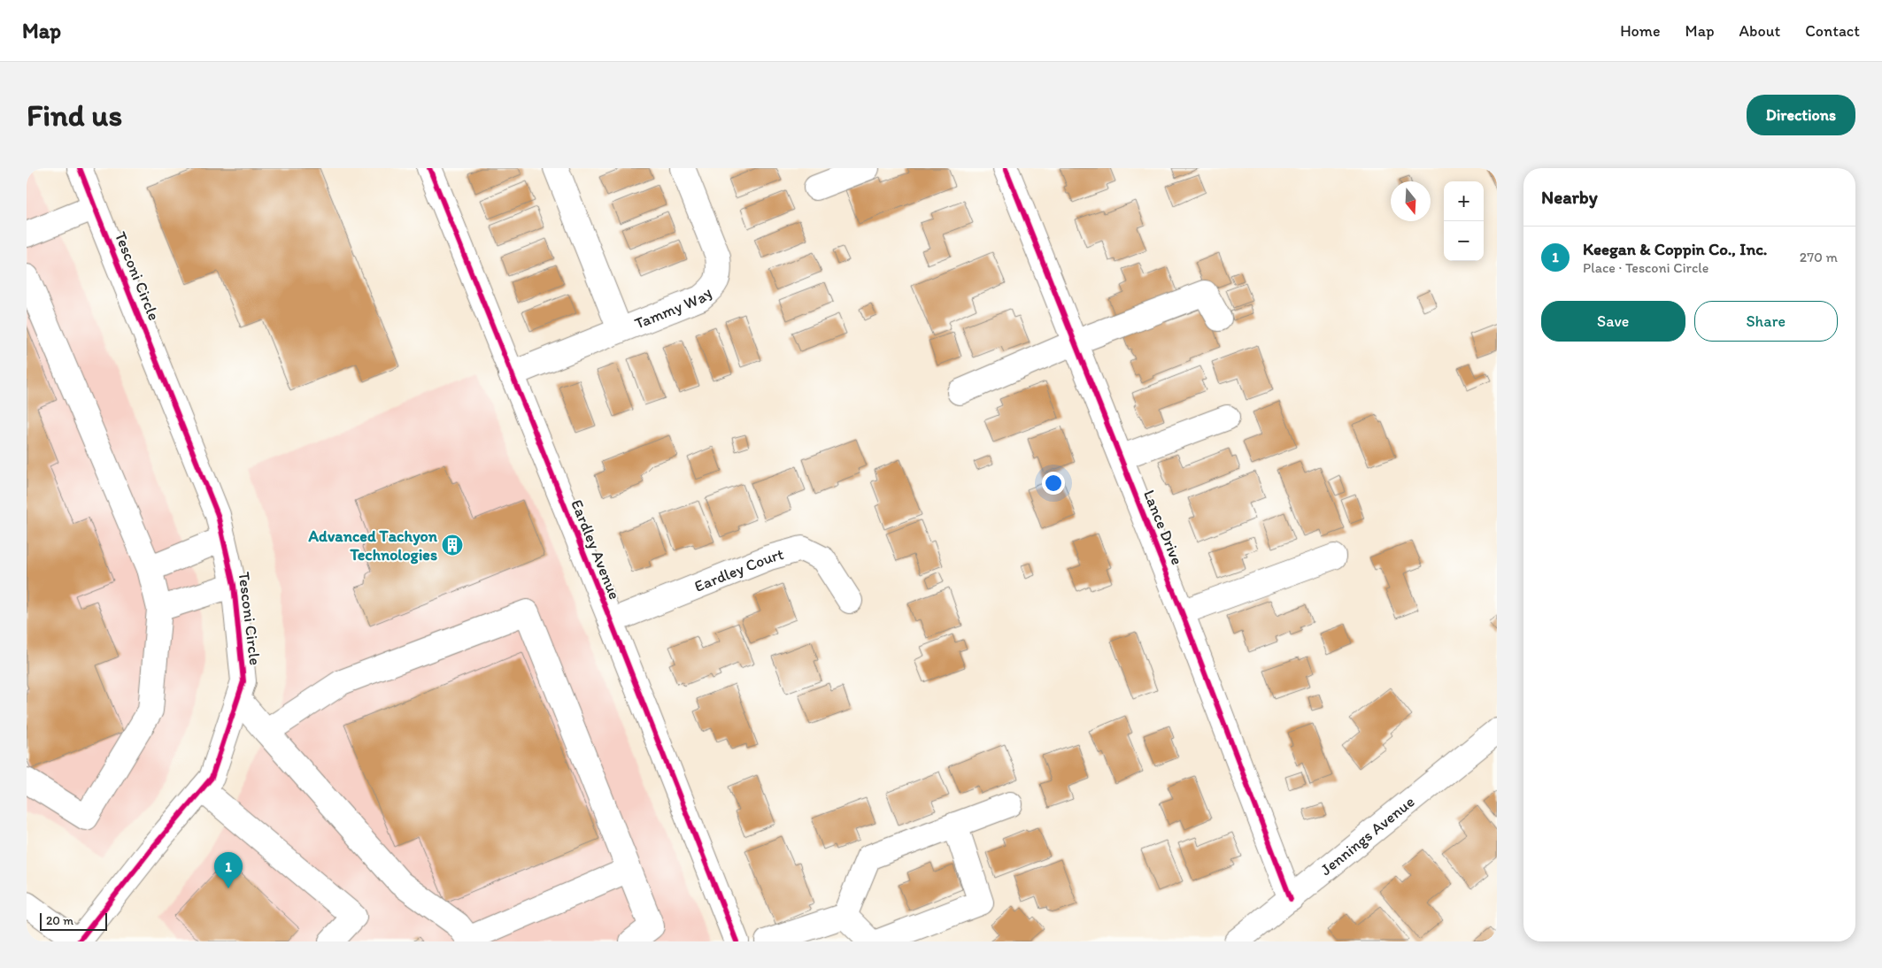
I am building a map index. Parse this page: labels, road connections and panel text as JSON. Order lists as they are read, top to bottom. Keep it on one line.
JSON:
{"streets":{"street":["Tesconi Circle","Tammy Way","Lance Drive","Eardley Avenue","Eardley Court","Jennings Avenue"]},"crossings":[["Tammy Way","Eardley Avenue"],["Lance Drive","Jennings Avenue"],["Eardley Avenue","Eardley Court"]],"places":{"building":["Advanced Tachyon Technologies"]},"scale_bar":"20 m","north":"bottom","page":{"header":"Map","nav":["Home","Map","About","Contact"],"buttons":["Directions",["Save","Share"]],"title":"Find us","heading":"Nearby","map_buttons":["+","−"],"list":[{"mark":"1","name":"Keegan & Coppin Co., Inc.","note":"Place · Tesconi Circle","value":"270 m"}],"pins":"1","scale":"20 m"}}
